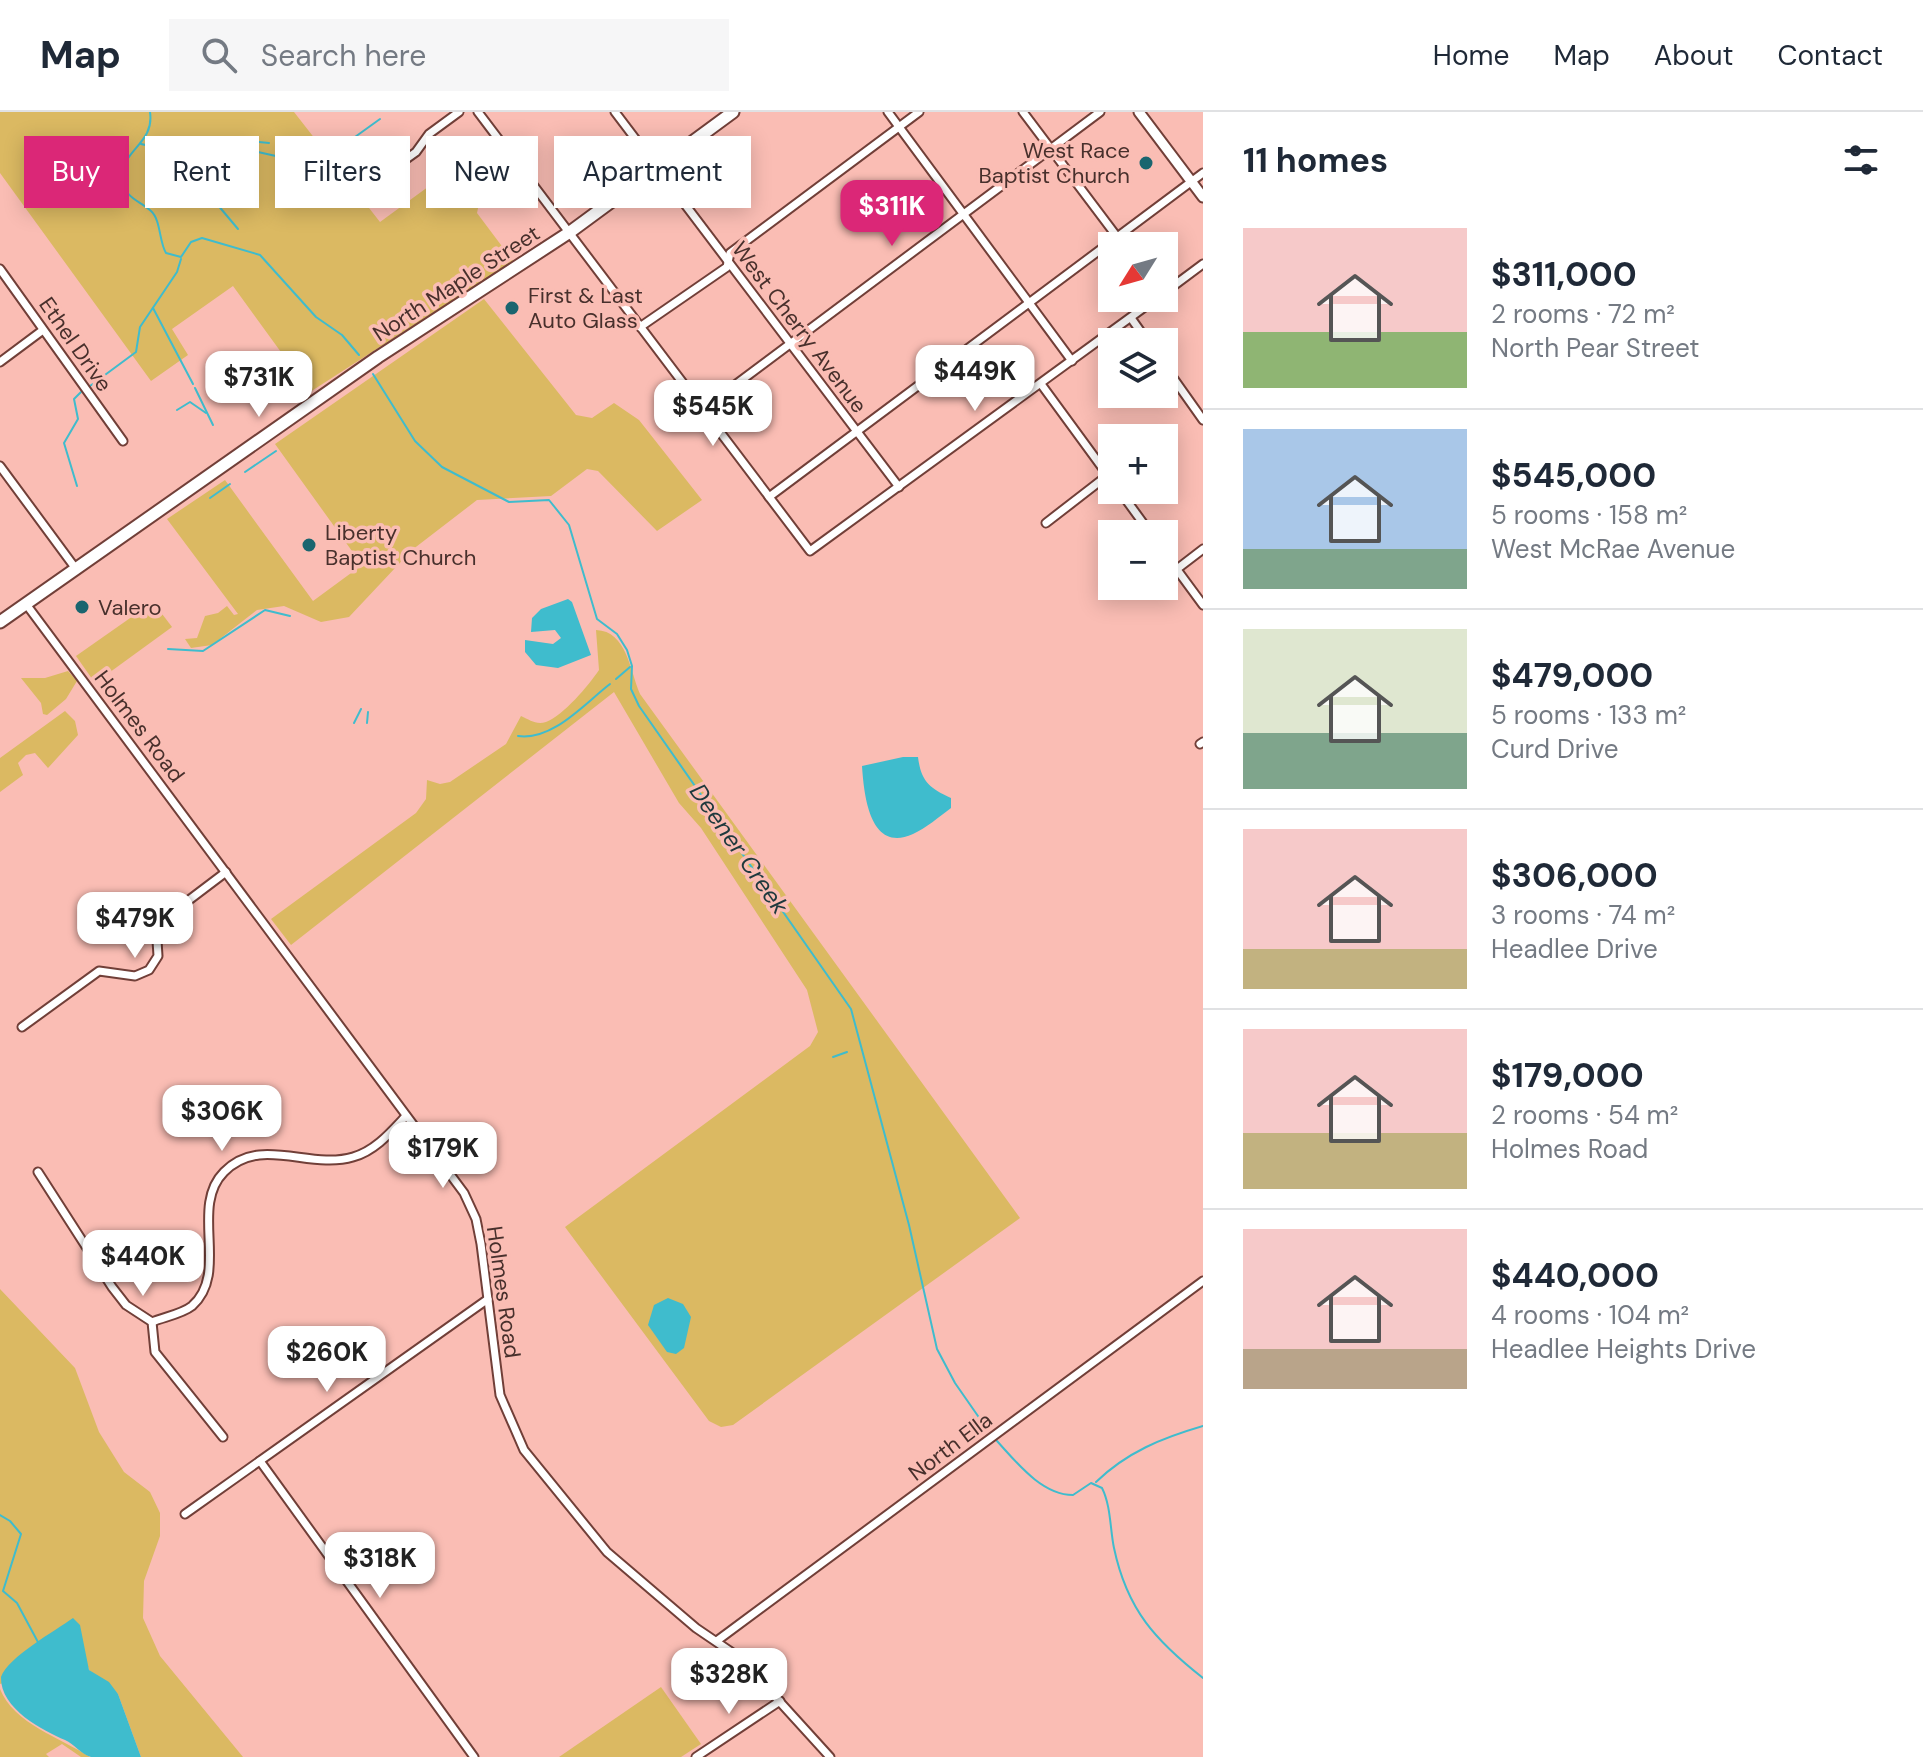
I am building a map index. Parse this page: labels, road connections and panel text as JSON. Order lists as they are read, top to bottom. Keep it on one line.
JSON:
{"streets":{"main road":["North Maple Street"],"street":["West Cherry Avenue","Ethel Drive","Holmes Road","North Ella"]},"crossings":[["North Maple Street","Holmes Road"],["Holmes Road","North Ella"]],"water":["Deener Creek"],"places":["West Race Baptist Church","First & Last Auto Glass","Liberty Baptist Church","Valero"],"north":"bottom left","page":{"header":"Map","search":"Search here","nav":["Home","Map","About","Contact"],"heading":"11 homes","chip":["Buy","Rent","Filters","New","Apartment"],"price":["$311K","$449K","$731K","$545K","$479K","$306K","$179K","$440K","$260K","$318K","$328K"],"list":[{"name":"$311,000","note":"2 rooms · 72 m² · North Pear Street"},{"name":"$545,000","note":"5 rooms · 158 m² · West McRae Avenue"},{"name":"$479,000","note":"5 rooms · 133 m² · Curd Drive"},{"name":"$306,000","note":"3 rooms · 74 m² · Headlee Drive"},{"name":"$179,000","note":"2 rooms · 54 m² · Holmes Road"},{"name":"$440,000","note":"4 rooms · 104 m² · Headlee Heights Drive"}],"map_buttons":["+","−"]}}
